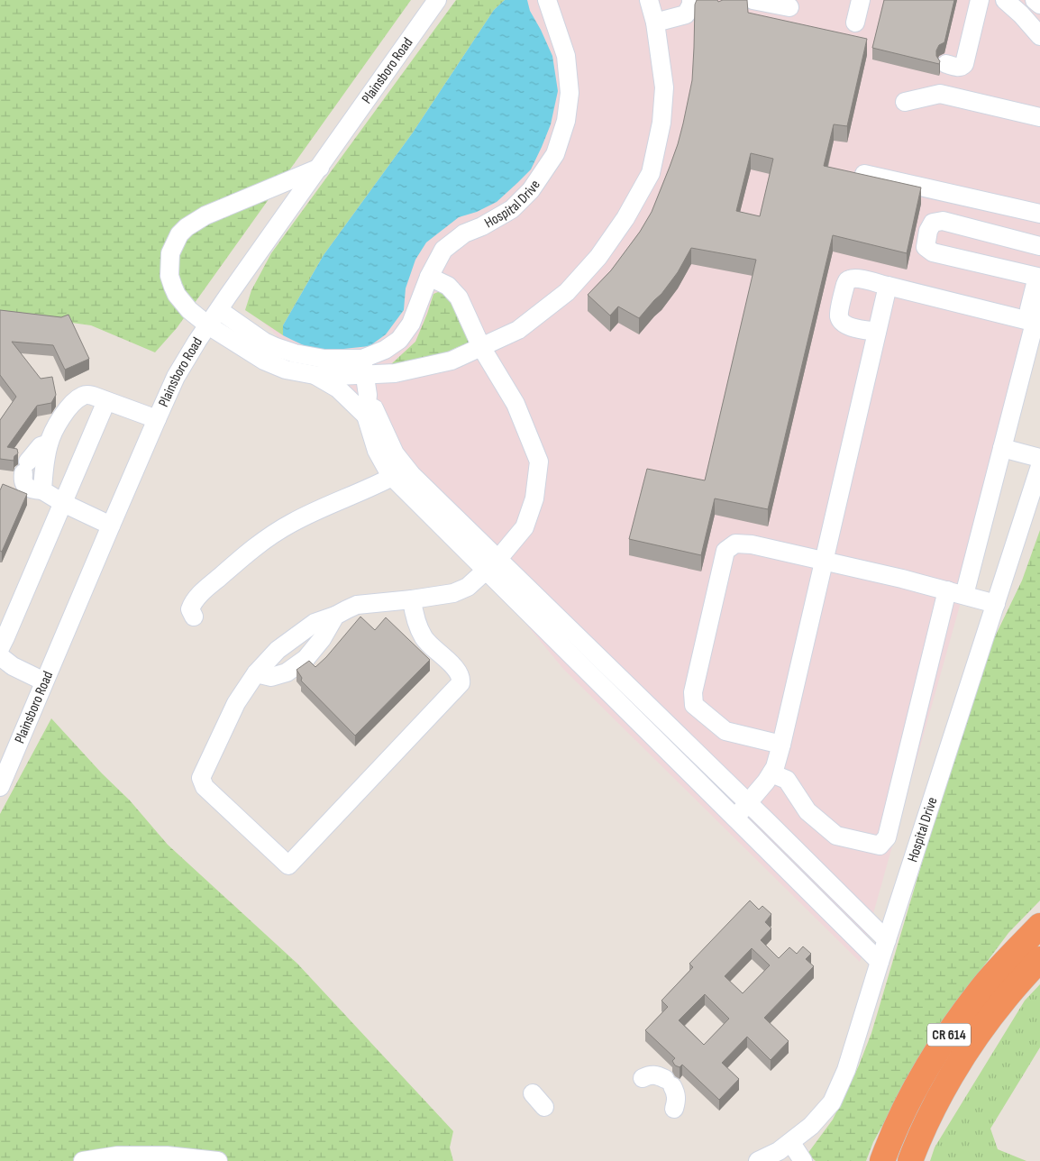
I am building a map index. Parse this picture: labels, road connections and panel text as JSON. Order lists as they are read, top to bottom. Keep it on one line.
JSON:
{"streets":{"highway":["CR 614"],"street":["Plainsboro Road","Hospital Drive"]}}
